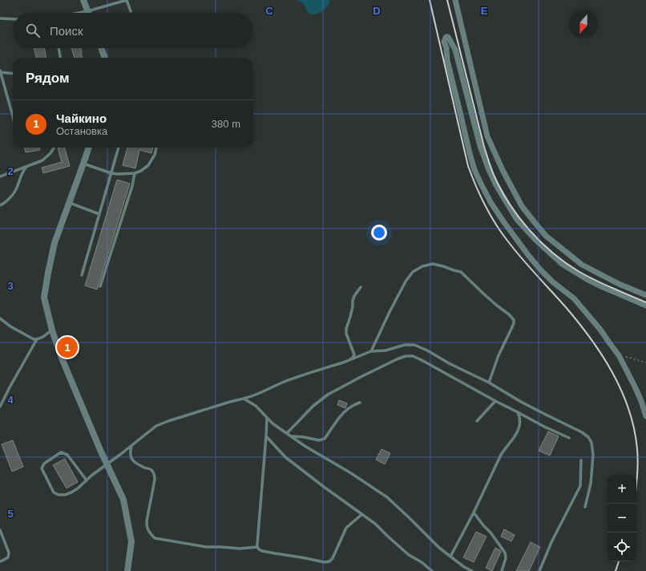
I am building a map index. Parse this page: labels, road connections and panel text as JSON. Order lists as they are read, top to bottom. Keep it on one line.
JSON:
{"north":"bottom","page":{"search":"Поиск","heading":"Рядом","list":[{"mark":"1","name":"Чайкино","note":"Остановка","value":"380 m"}],"pins":"1","map_buttons":["+","−"]},"grid":{"columns":["C","D","E"],"rows":["2","3","4","5"]}}
